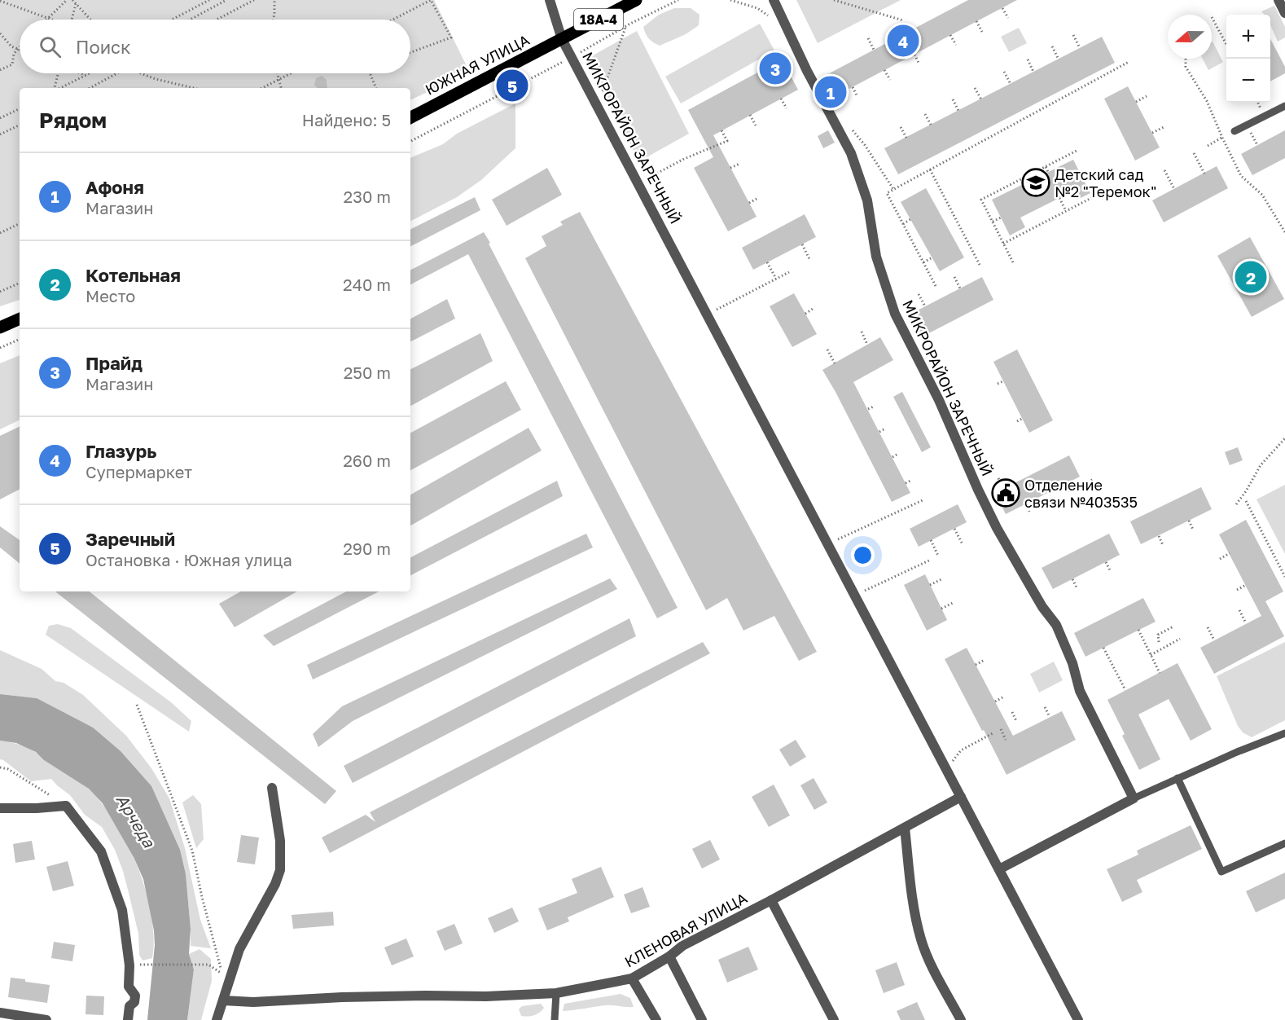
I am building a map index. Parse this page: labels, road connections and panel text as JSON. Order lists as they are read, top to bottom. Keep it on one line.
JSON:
{"streets":{"main road":["18А-4","ЮЖНАЯ УЛИЦА"],"street":["МИКРОРАЙОН ЗАРЕЧНЫЙ","КЛЕНОВАЯ УЛИЦА"]},"crossings":[["18А-4","ЮЖНАЯ УЛИЦА"],["18А-4","МИКРОРАЙОН ЗАРЕЧНЫЙ"],["ЮЖНАЯ УЛИЦА","МИКРОРАЙОН ЗАРЕЧНЫЙ"],["МИКРОРАЙОН ЗАРЕЧНЫЙ","КЛЕНОВАЯ УЛИЦА"]],"water":["Арчеда"],"places":{"school or university":["Детский сад №2 \"Теремок\""],"public building":["Отделение связи №403535"]},"north":"left","page":{"map_buttons":["+","−"],"search":"Поиск","pins":["4","3","5","1","2"],"heading":["Рядом","Найдено: 5"],"list":[{"mark":"1","name":"Афоня","note":"Магазин","value":"230 m"},{"mark":"2","name":"Котельная","note":"Место","value":"240 m"},{"mark":"3","name":"Прайд","note":"Магазин","value":"250 m"},{"mark":"4","name":"Глазурь","note":"Супермаркет","value":"260 m"},{"mark":"5","name":"Заречный","note":"Остановка · Южная улица","value":"290 m"}]}}
